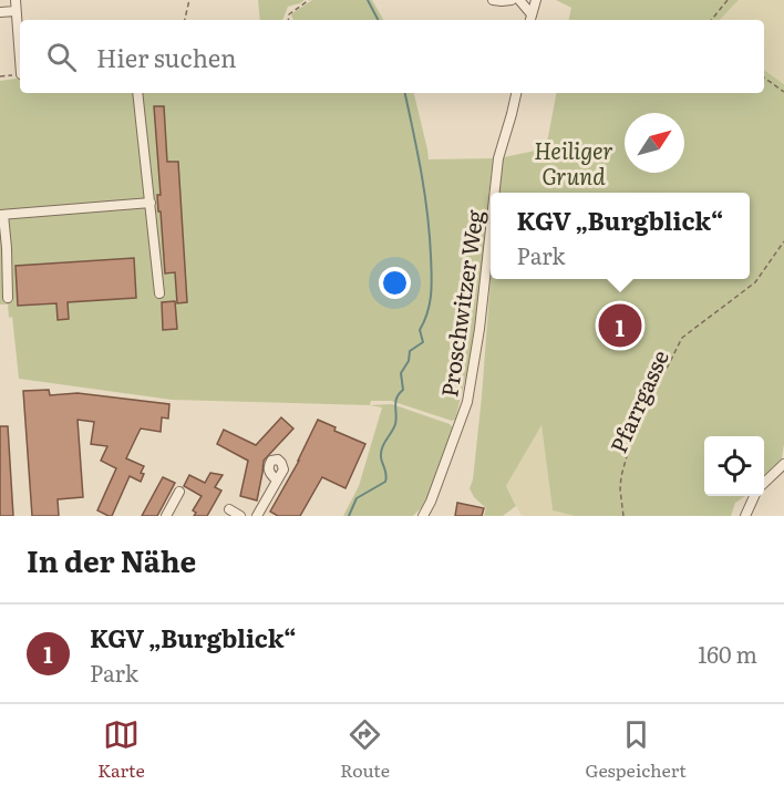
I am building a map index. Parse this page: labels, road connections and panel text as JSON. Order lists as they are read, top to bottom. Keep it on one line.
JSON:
{"streets":{"street":["Proschwitzer Weg"],"path":["Pfarrgasse"]},"parks":["Heiliger Grund"],"north":"top right","page":{"search":"Hier suchen","popup":["KGV „Burgblick“","Park"],"pins":"1","heading":"In der Nähe","list":[{"mark":"1","name":"KGV „Burgblick“","note":"Park","value":"160 m"}],"nav":["Karte","Route","Gespeichert"]}}
